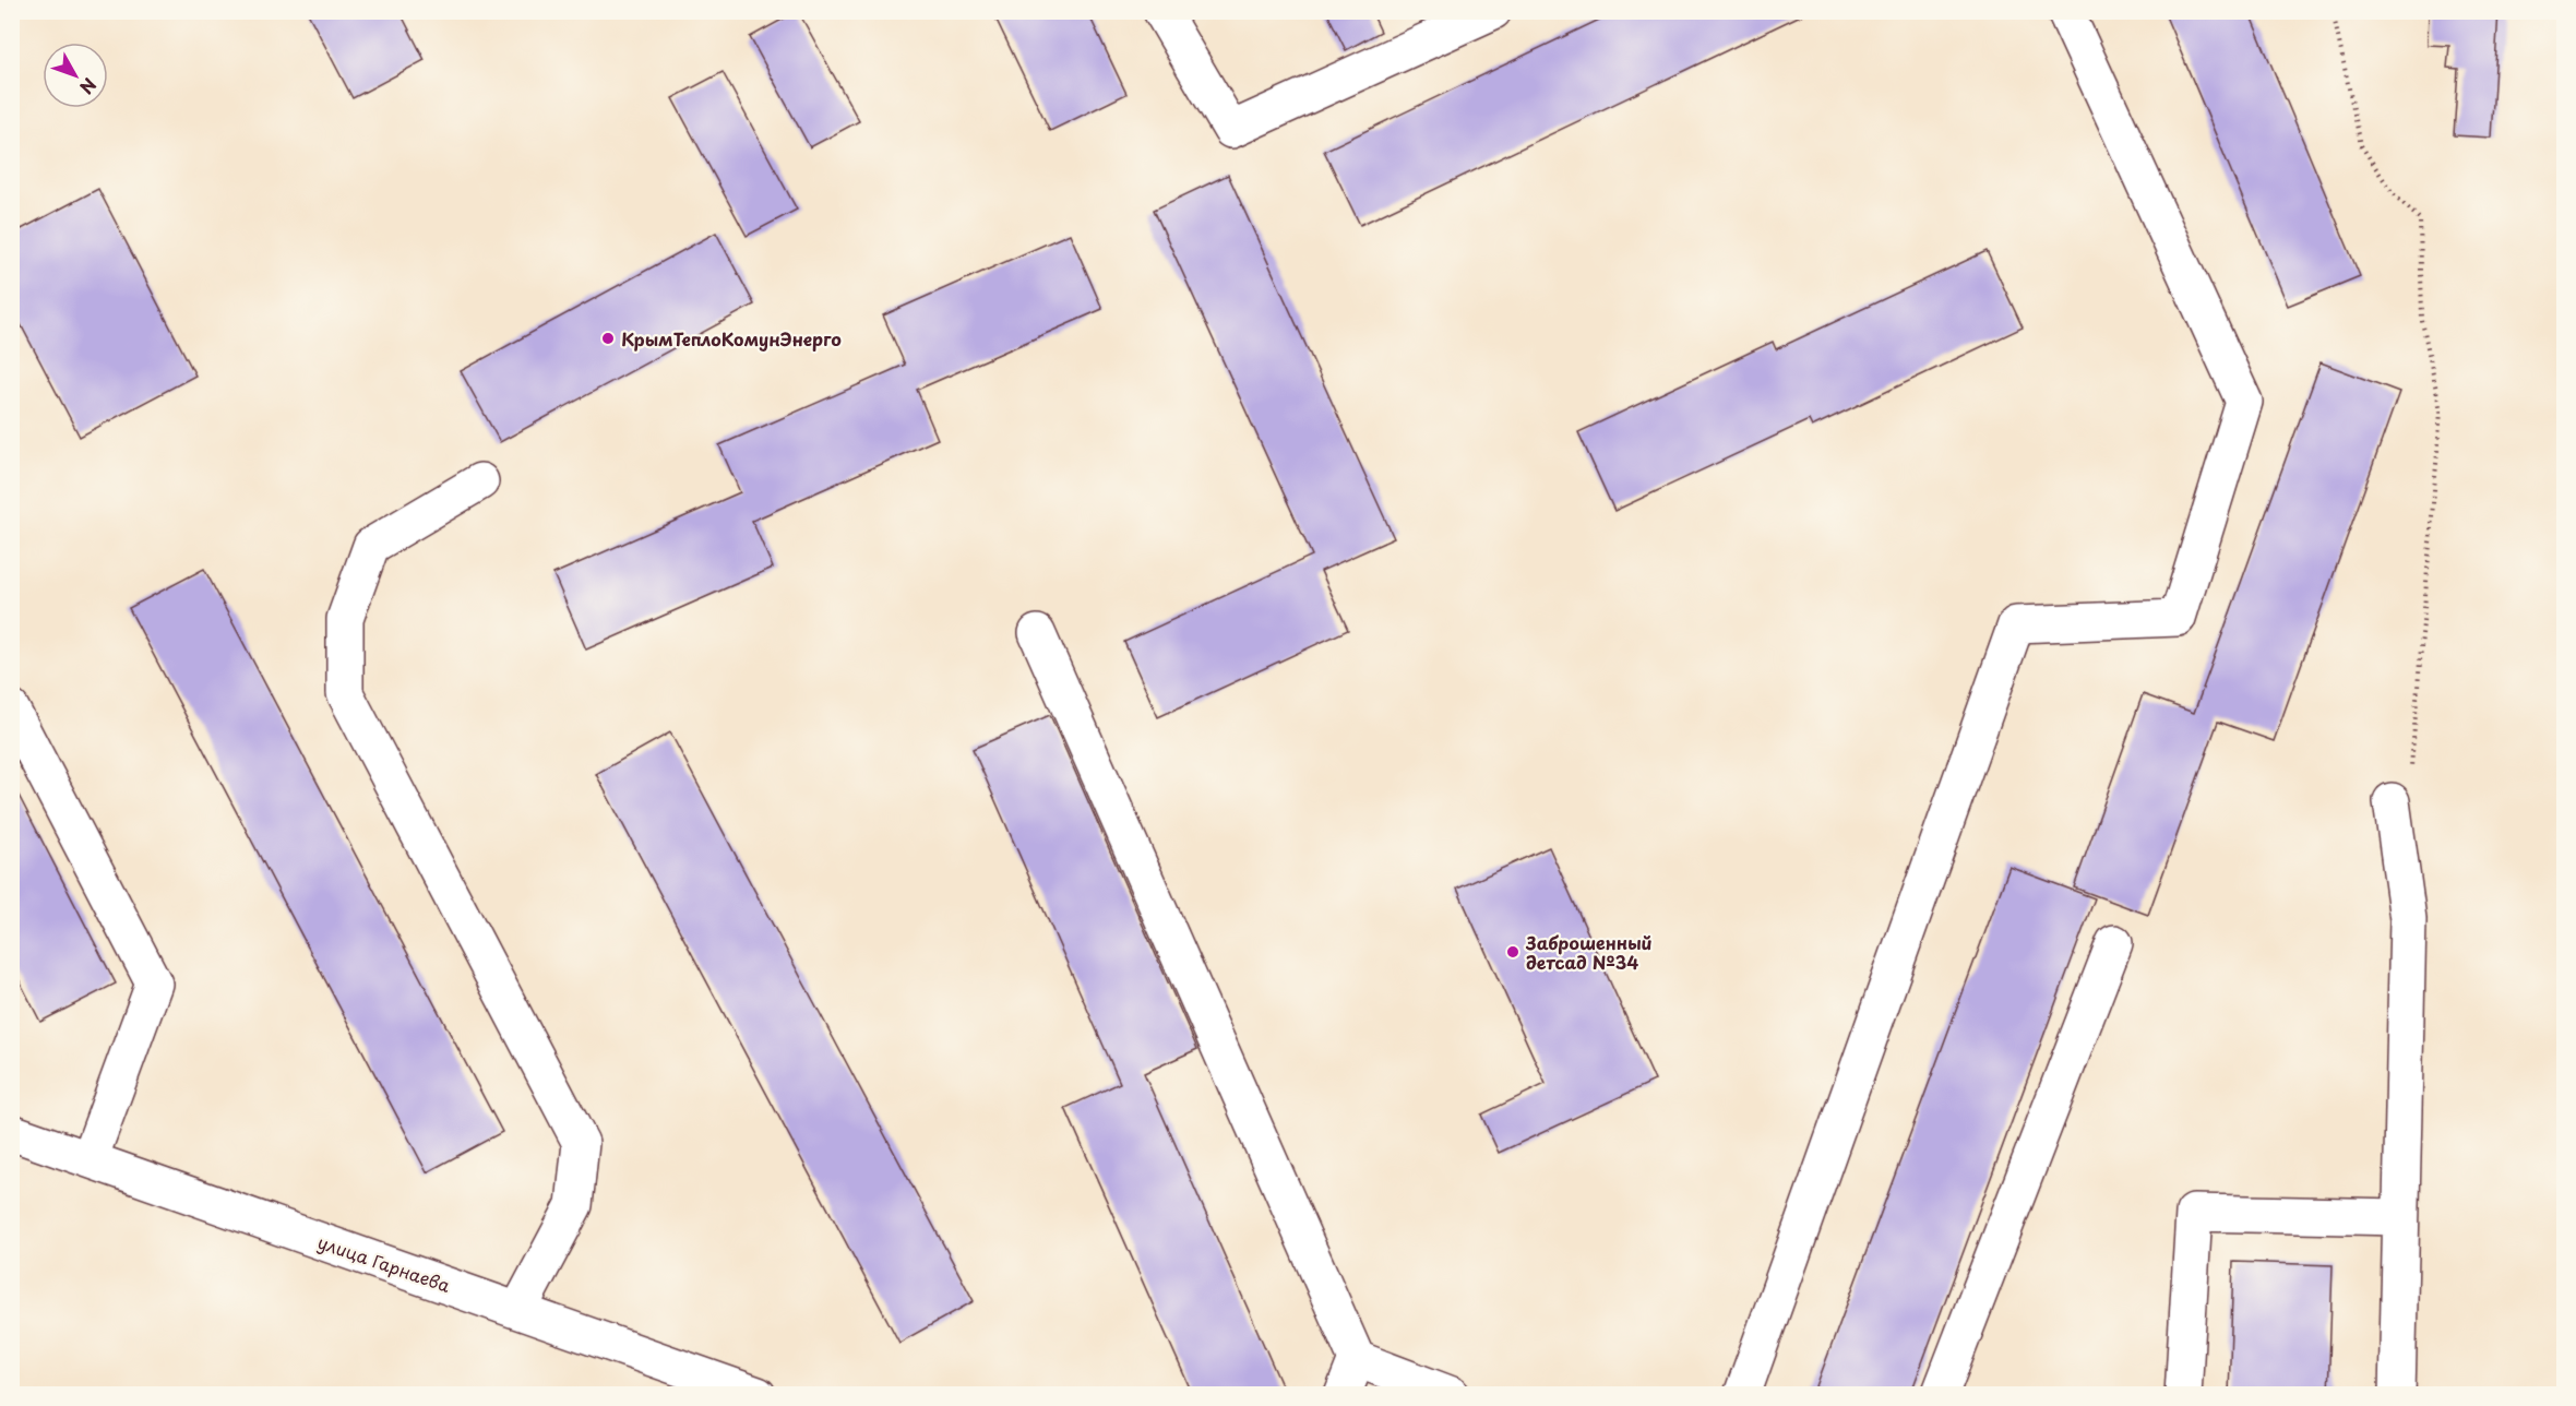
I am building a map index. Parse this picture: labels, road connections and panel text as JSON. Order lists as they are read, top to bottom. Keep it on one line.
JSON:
{"streets":{"street":["улица Гарнаева"]},"places":["КрымТеплоКомунЭнерго","Заброшенный детсад №34"],"north":"bottom right"}
